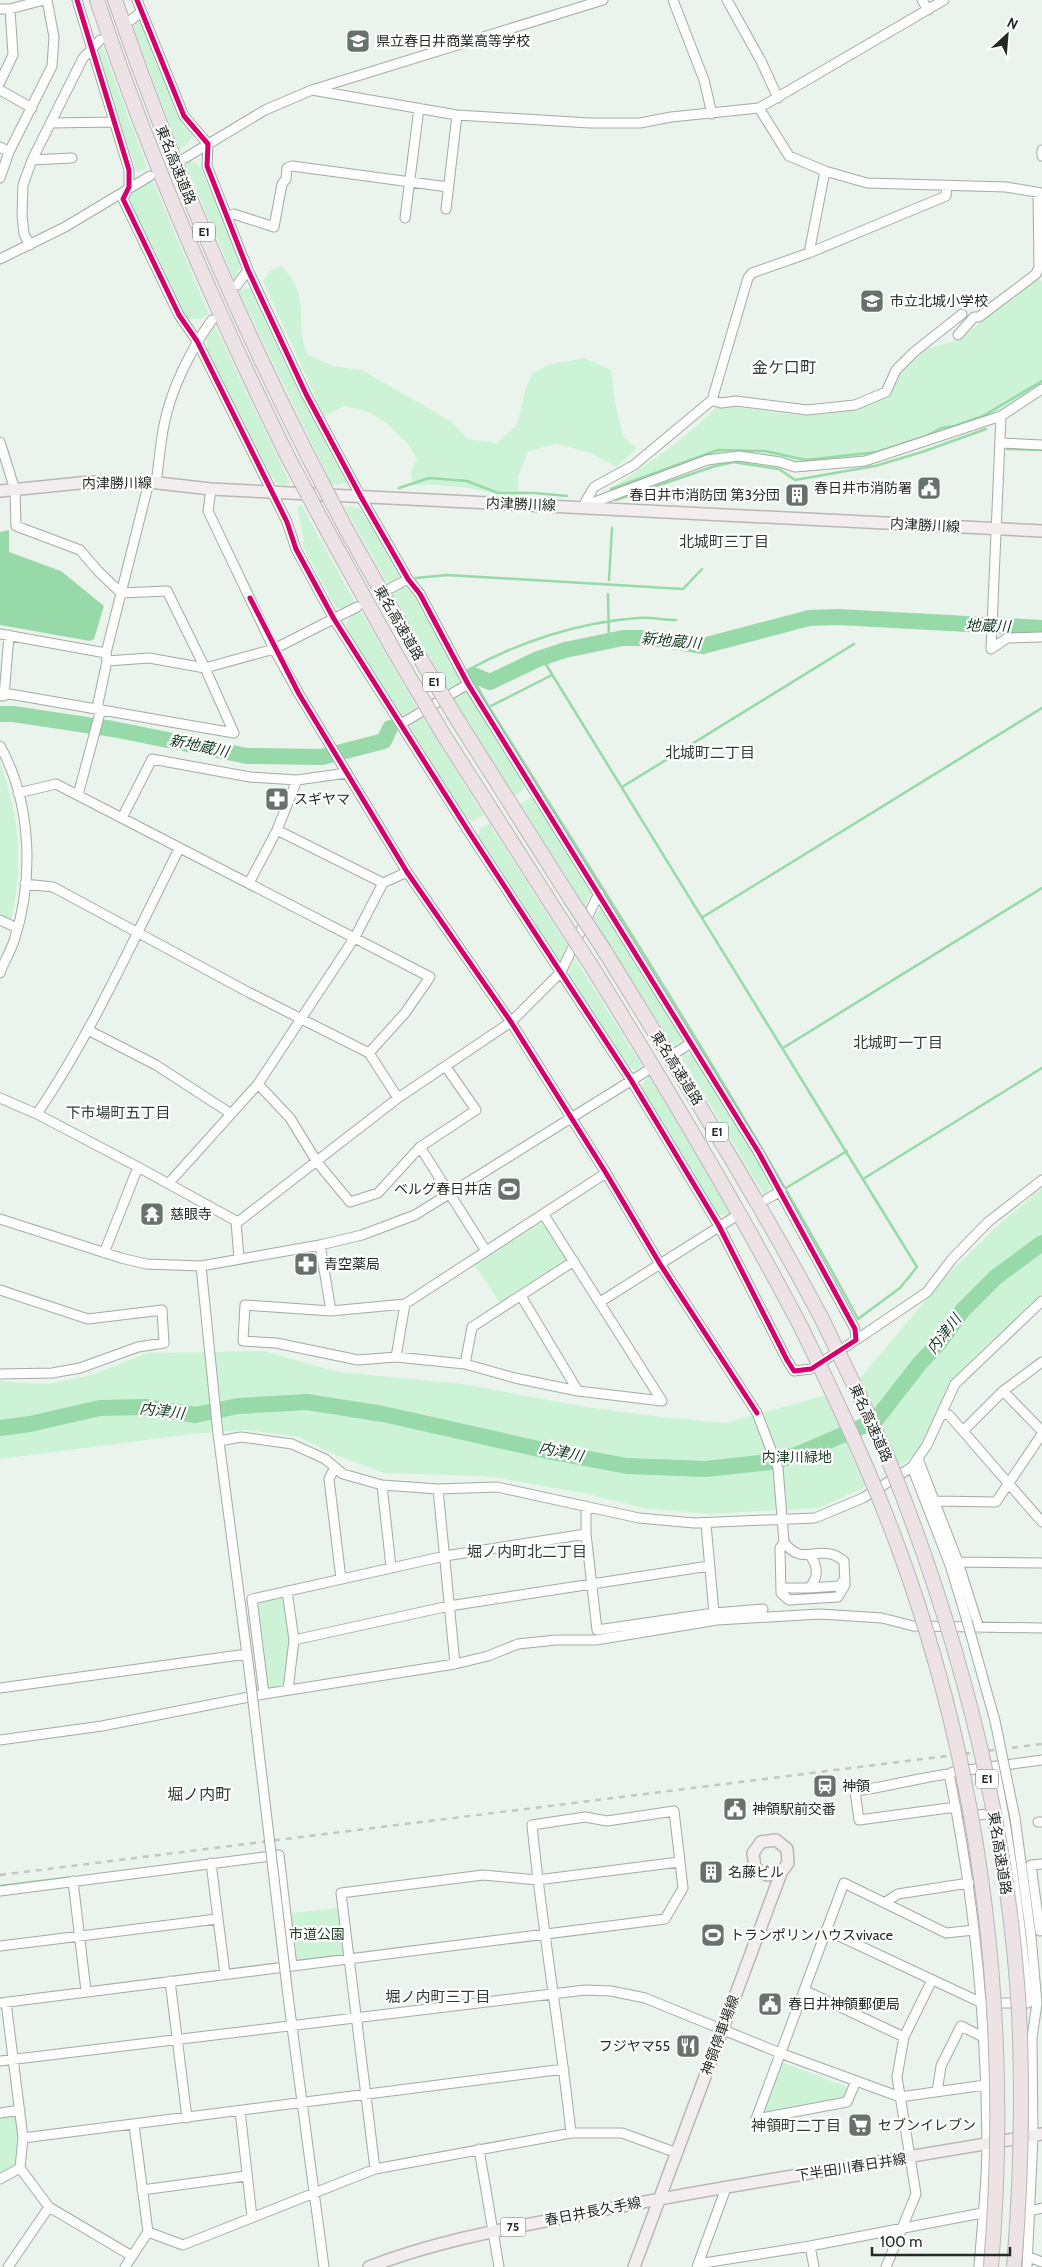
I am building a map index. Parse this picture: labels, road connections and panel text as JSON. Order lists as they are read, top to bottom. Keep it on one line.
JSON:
{"streets":{"highway":["東名高速道路","E1"],"main road":["内津勝川線","神領停車場線","下半田川春日井線","春日井長久手線","75"]},"crossings":[["神領停車場線","下半田川春日井線"],["神領停車場線","春日井長久手線"],["下半田川春日井線","春日井長久手線"]],"districts":["金ケ口町","北城町三丁目","北城町二丁目","北城町一丁目","下市場町五丁目","堀ノ内町北二丁目","堀ノ内町","堀ノ内町三丁目","神領町二丁目"],"water":["地蔵川","新地蔵川","内津川"],"parks":["内津川緑地","市道公園"],"places":{"school or university":["県立春日井商業高等学校","市立北城小学校"],"public building":["春日井市消防署","神領駅前交番","春日井神領郵便局"],"building":["春日井市消防団 第3分団","名藤ビル"],"pharmacy":["スギヤマ","青空薬局"],"sports":["ベルグ春日井店","トランポリンハウスvivace"],"temple":["慈眼寺"],"station":["神領"],"restaurant":["フジヤマ55"],"supermarket":["セブンイレブン"]},"scale_bar":"100 m","north":"top right"}
